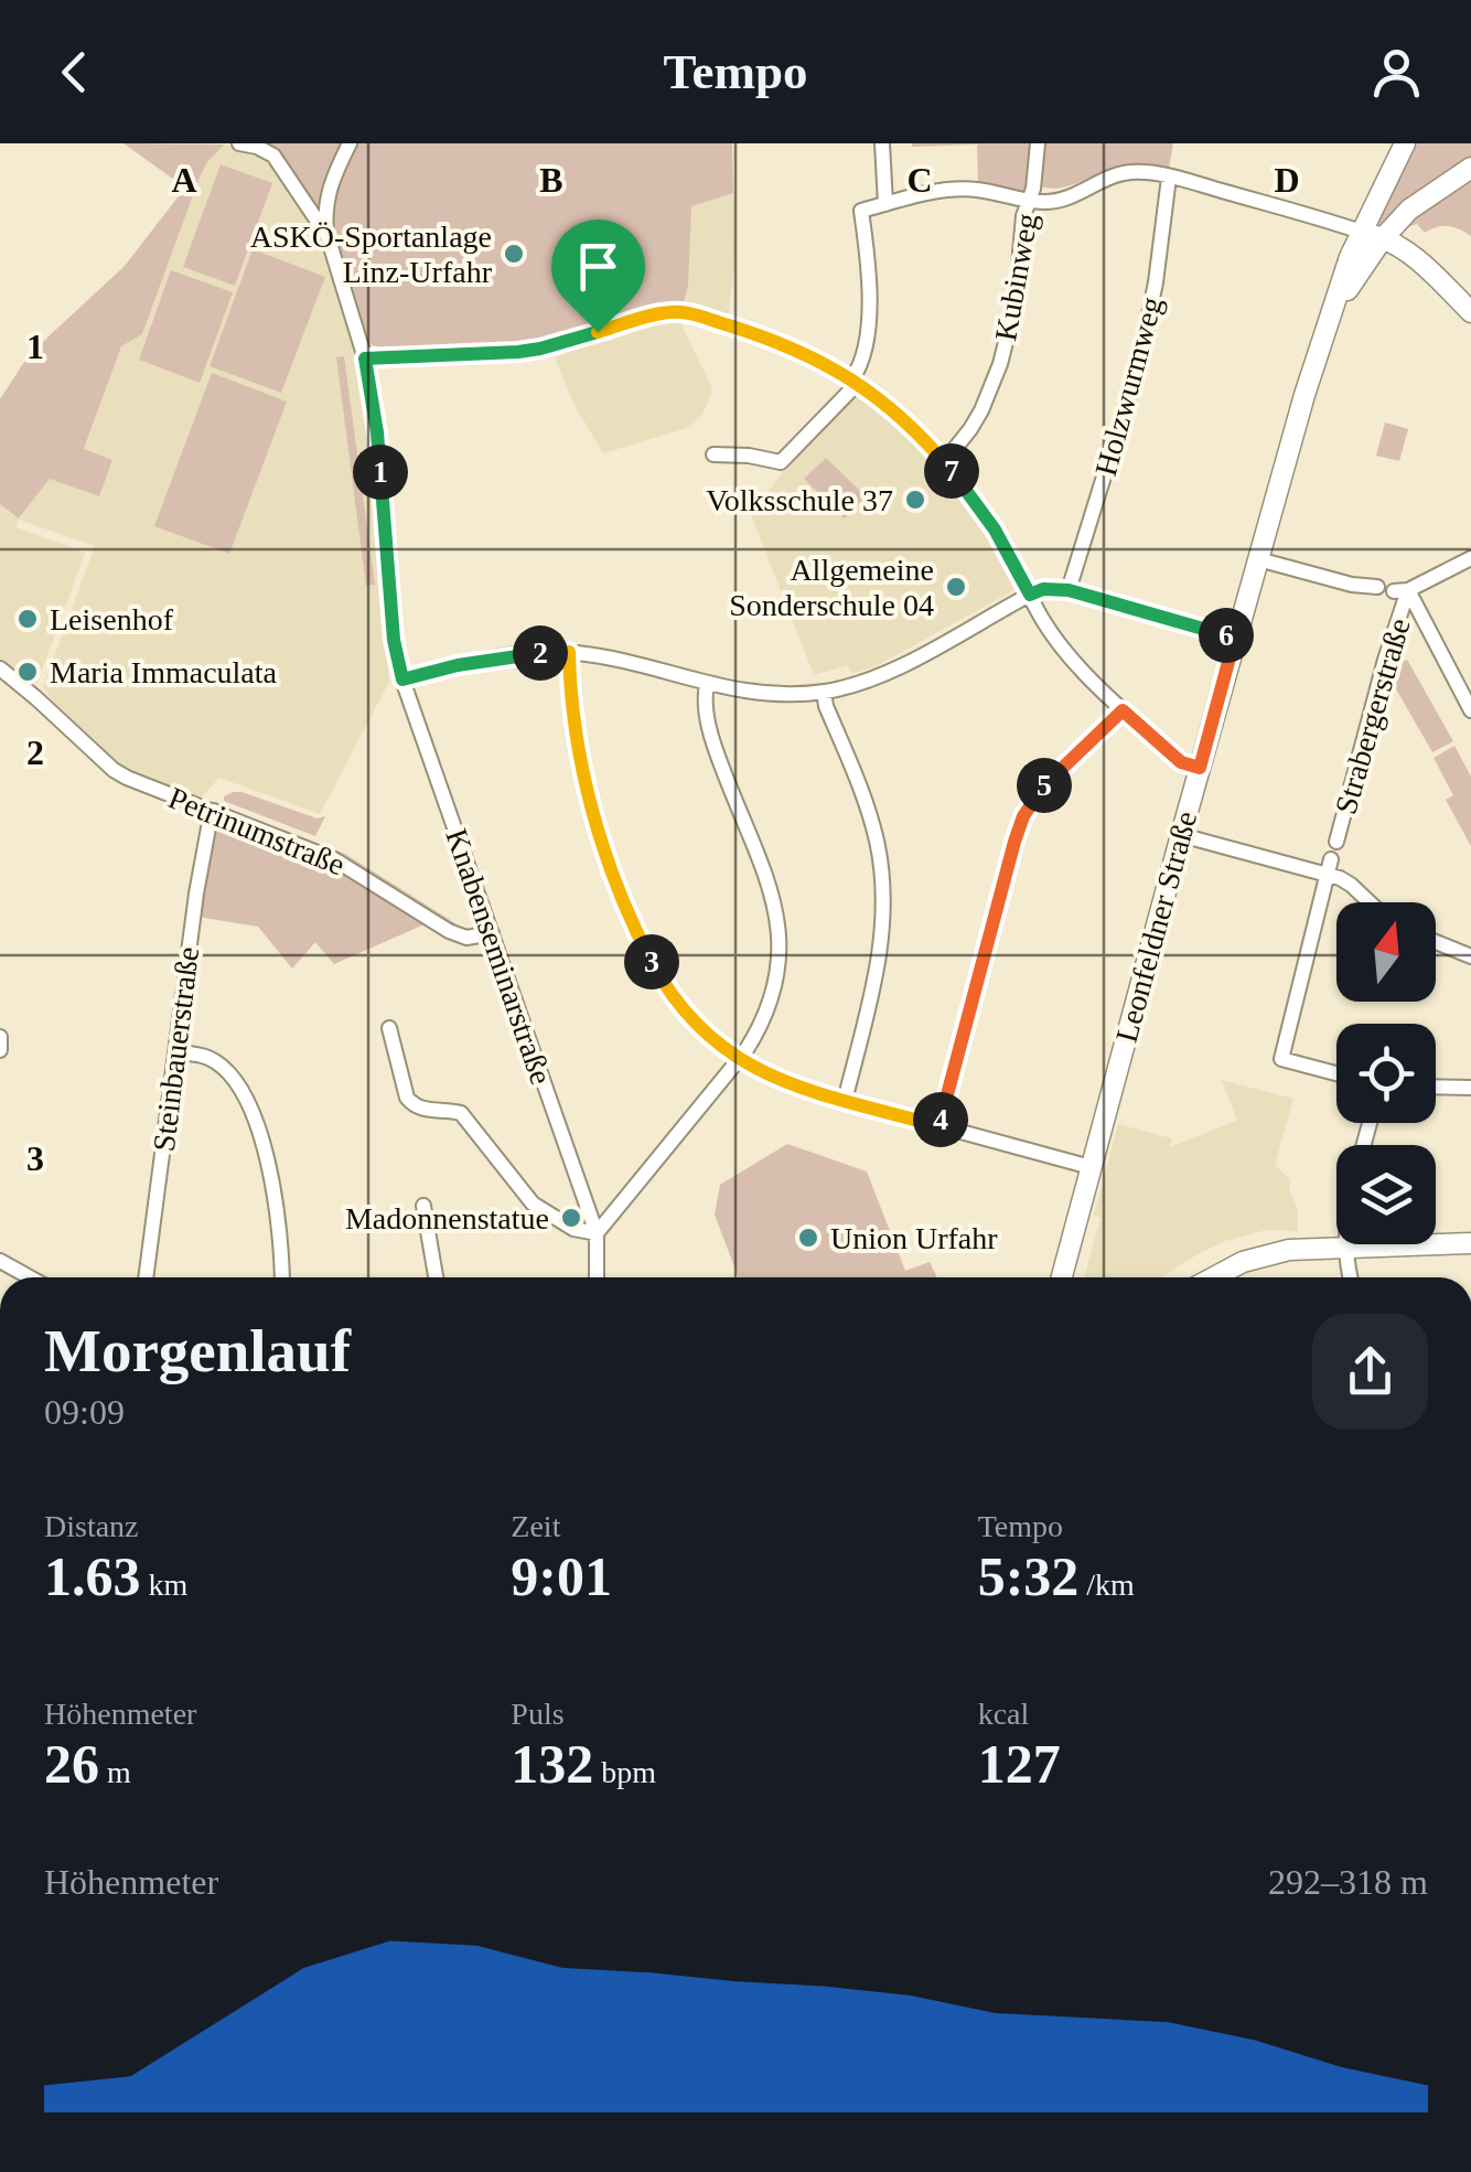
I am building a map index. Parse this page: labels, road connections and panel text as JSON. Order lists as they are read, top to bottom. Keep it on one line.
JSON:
{"streets":{"main road":["Leonfeldner Straße"],"street":["Kubinweg","Holzwurmweg","Strabergerstraße","Petrinumstraße","Knabenseminarstraße","Steinbauerstraße"]},"crossings":[["Petrinumstraße","Knabenseminarstraße"],["Petrinumstraße","Steinbauerstraße"]],"places":["ASKÖ-Sportanlage Linz-Urfahr","Volksschule 37","Allgemeine Sonderschule 04","Leisenhof","Maria Immaculata","Madonnenstatue","Union Urfahr"],"north":"top","page":{"header":"Tempo","pins":["7","1","6","2","5","3","4"],"heading":["Morgenlauf","09:09"],"stats":[["Distanz","1.63 km"],["Zeit","9:01"],["Tempo","5:32 /km"],["Höhenmeter","26 m"],["Puls","132 bpm"],["kcal","127"]],"chart":["Höhenmeter","292–318 m"]},"grid":{"columns":["A","B","C","D"],"rows":["1","2","3"]}}
